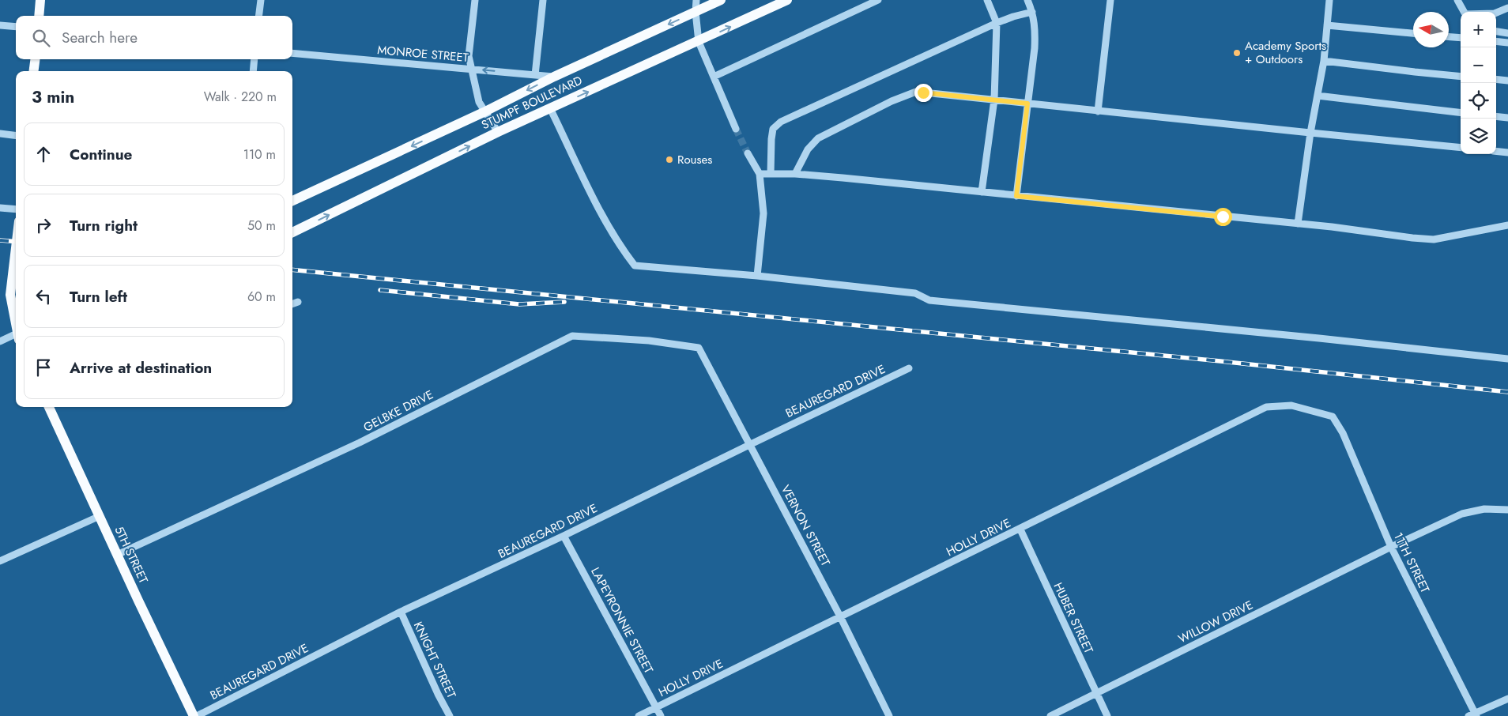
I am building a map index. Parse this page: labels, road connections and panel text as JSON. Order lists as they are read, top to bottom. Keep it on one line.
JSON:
{"streets":{"main road":["STUMPF BOULEVARD","5TH STREET"],"street":["MONROE STREET","BEAUREGARD DRIVE","GELBKE DRIVE","VERNON STREET","HOLLY DRIVE","11TH STREET","HUBER STREET","LAPEYRONNIE STREET","WILLOW DRIVE","KNIGHT STREET"]},"crossings":[["MONROE STREET","STUMPF BOULEVARD"],["BEAUREGARD DRIVE","VERNON STREET"],["BEAUREGARD DRIVE","5TH STREET"],["BEAUREGARD DRIVE","LAPEYRONNIE STREET"],["BEAUREGARD DRIVE","KNIGHT STREET"],["GELBKE DRIVE","VERNON STREET"],["GELBKE DRIVE","5TH STREET"],["VERNON STREET","HOLLY DRIVE"],["HOLLY DRIVE","11TH STREET"],["HOLLY DRIVE","HUBER STREET"],["HOLLY DRIVE","LAPEYRONNIE STREET"],["11TH STREET","WILLOW DRIVE"],["HUBER STREET","WILLOW DRIVE"]],"places":["Academy Sports + Outdoors","Rouses"],"north":"left","page":{"map_buttons":["+","−"],"search":"Search here","heading":["3 min","Walk · 220 m"],"list":[["Continue","110 m"],["Turn right","50 m"],["Turn left","60 m"],"Arrive at destination"]}}
